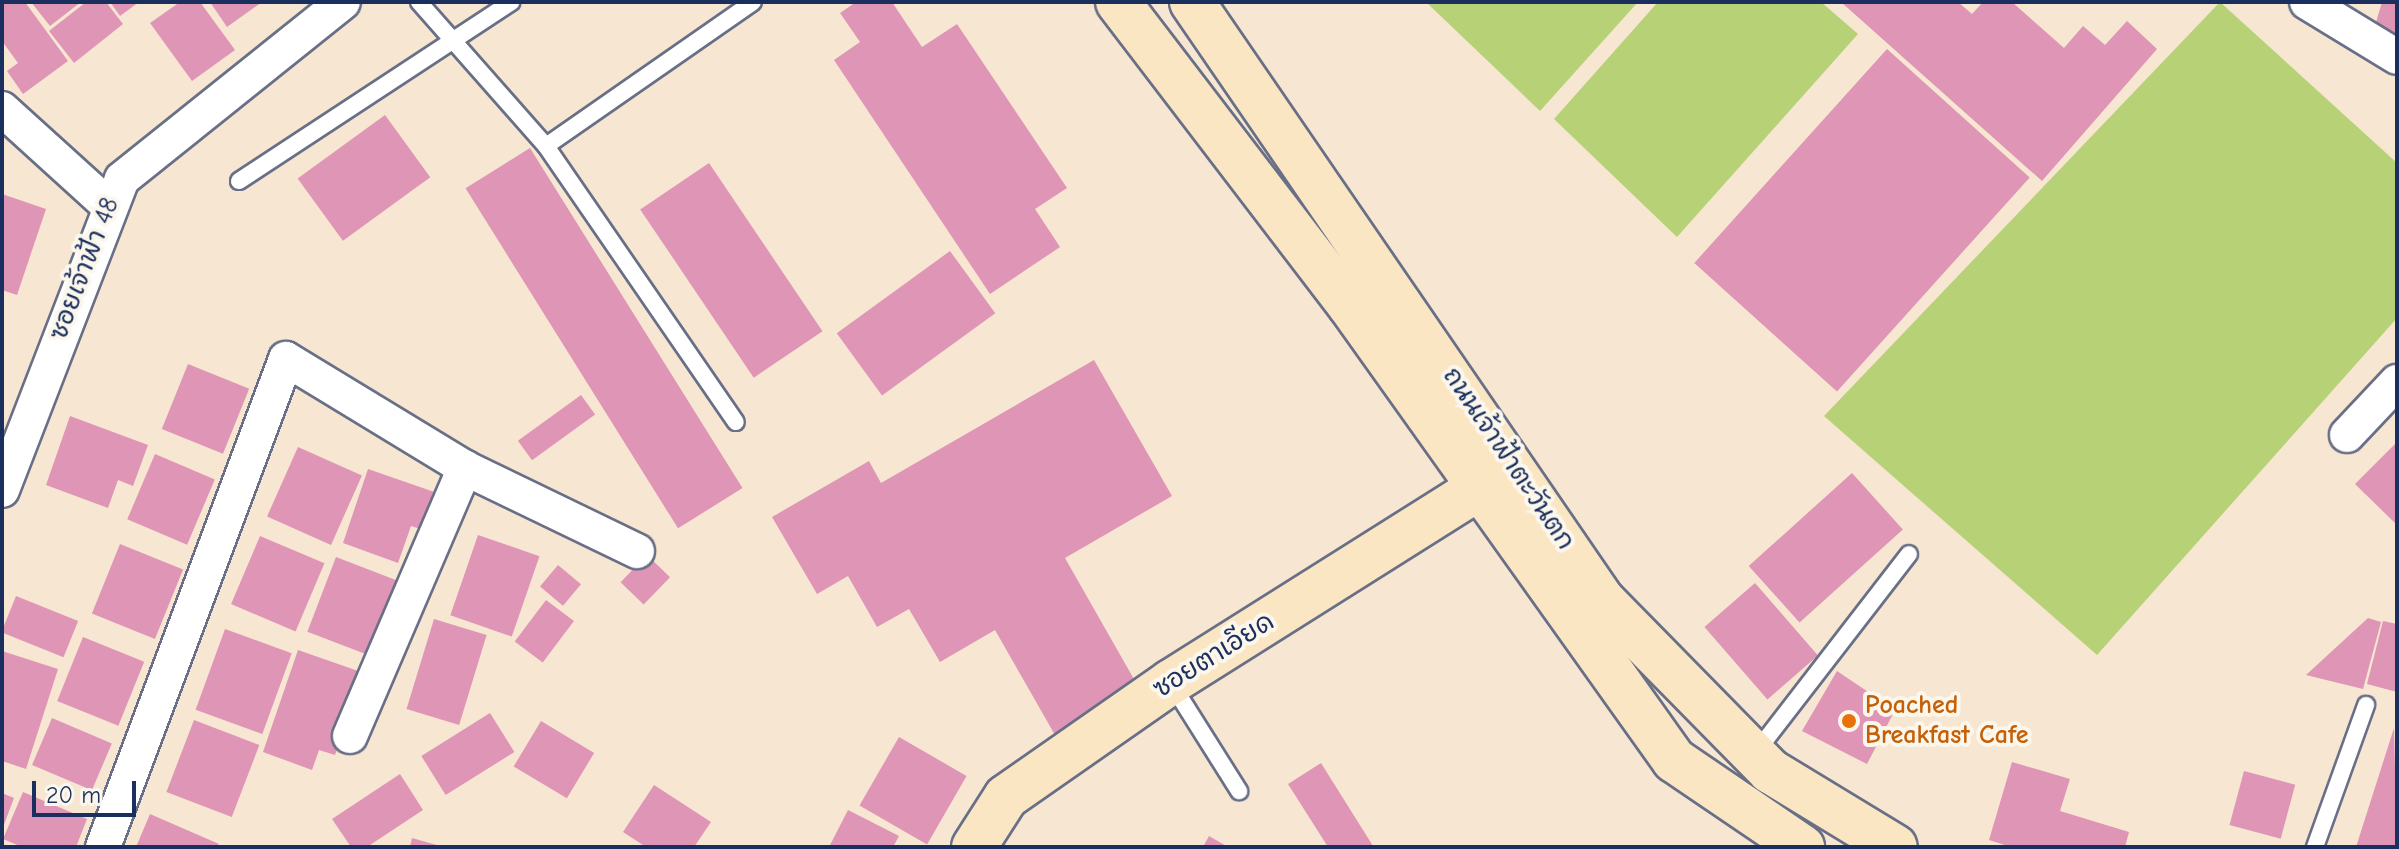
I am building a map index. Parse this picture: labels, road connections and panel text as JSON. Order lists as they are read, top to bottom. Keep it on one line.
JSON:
{"streets":{"main road":["ถนนเจ้าฟ้าตะวันตก","ซอยตาเอียด"],"street":["ซอยเจ้าฟ้า 48"]},"crossings":[["ถนนเจ้าฟ้าตะวันตก","ซอยตาเอียด"]],"places":["Poached Breakfast Cafe"],"scale_bar":"20 m"}
